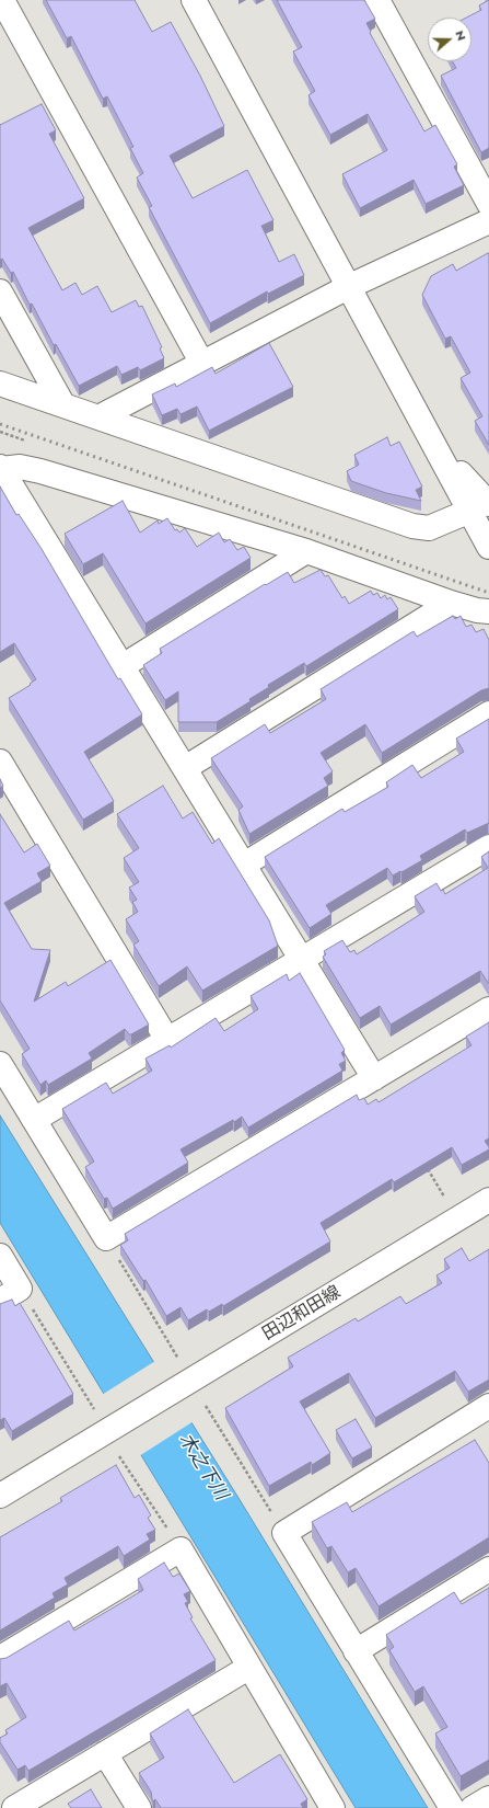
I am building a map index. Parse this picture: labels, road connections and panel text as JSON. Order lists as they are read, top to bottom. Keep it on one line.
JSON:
{"streets":{"street":["田辺和田線"]},"water":["木之下川"],"north":"right"}
